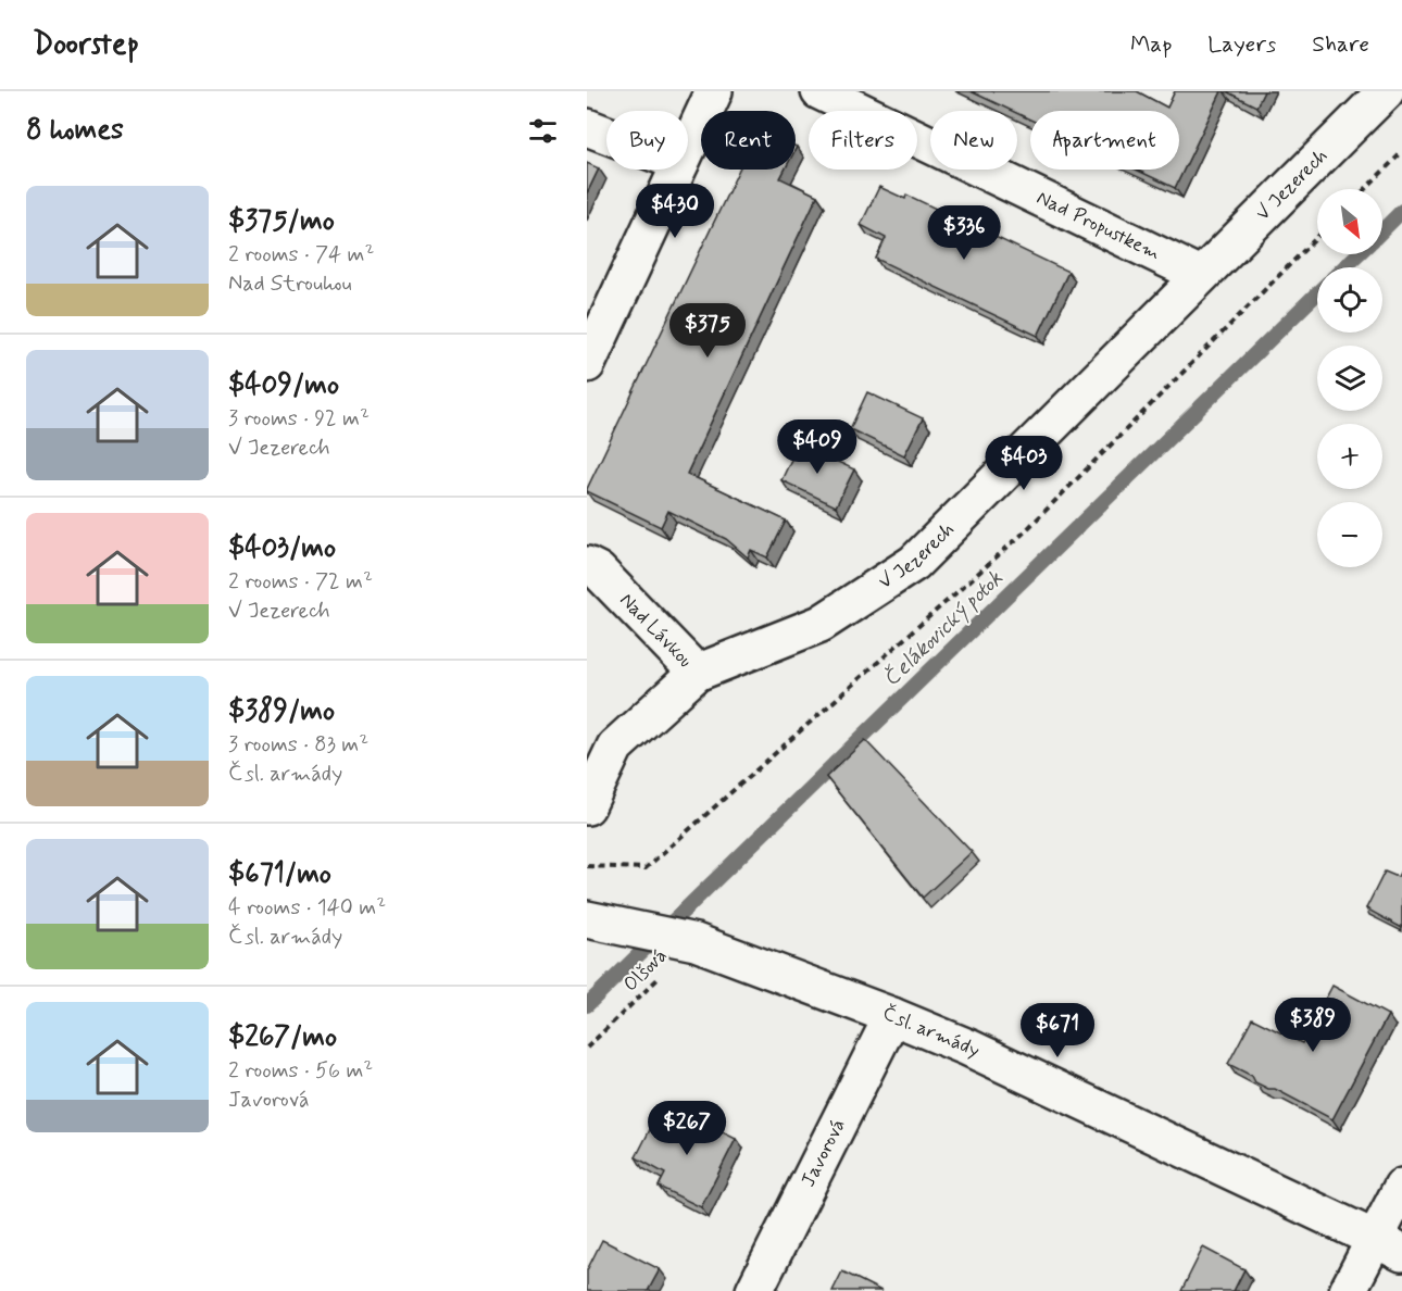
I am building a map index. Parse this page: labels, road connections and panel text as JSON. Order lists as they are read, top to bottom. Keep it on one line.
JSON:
{"streets":{"street":["V Jezerech","Nad Propustkem","Nad Lávkou","Čsl. armády","Javorová"],"path":["Olšová"]},"crossings":[["V Jezerech","Nad Propustkem"],["V Jezerech","Nad Lávkou"],["Olšová","Čsl. armády"],["Čsl. armády","Javorová"]],"water":["Čelákovický potok"],"north":"bottom right","page":{"header":"Doorstep","nav":["Map","Layers","Share"],"heading":"8 homes","chip":["Buy","Rent","Filters","New","Apartment"],"list":[{"name":"$375/mo","note":"2 rooms · 74 m² · Nad Strouhou"},{"name":"$409/mo","note":"3 rooms · 92 m² · V Jezerech"},{"name":"$403/mo","note":"2 rooms · 72 m² · V Jezerech"},{"name":"$389/mo","note":"3 rooms · 83 m² · Čsl. armády"},{"name":"$671/mo","note":"4 rooms · 140 m² · Čsl. armády"},{"name":"$267/mo","note":"2 rooms · 56 m² · Javorová"}],"price":["$430","$336","$375","$409","$403","$389","$671","$267"],"map_buttons":["+","−"]}}
